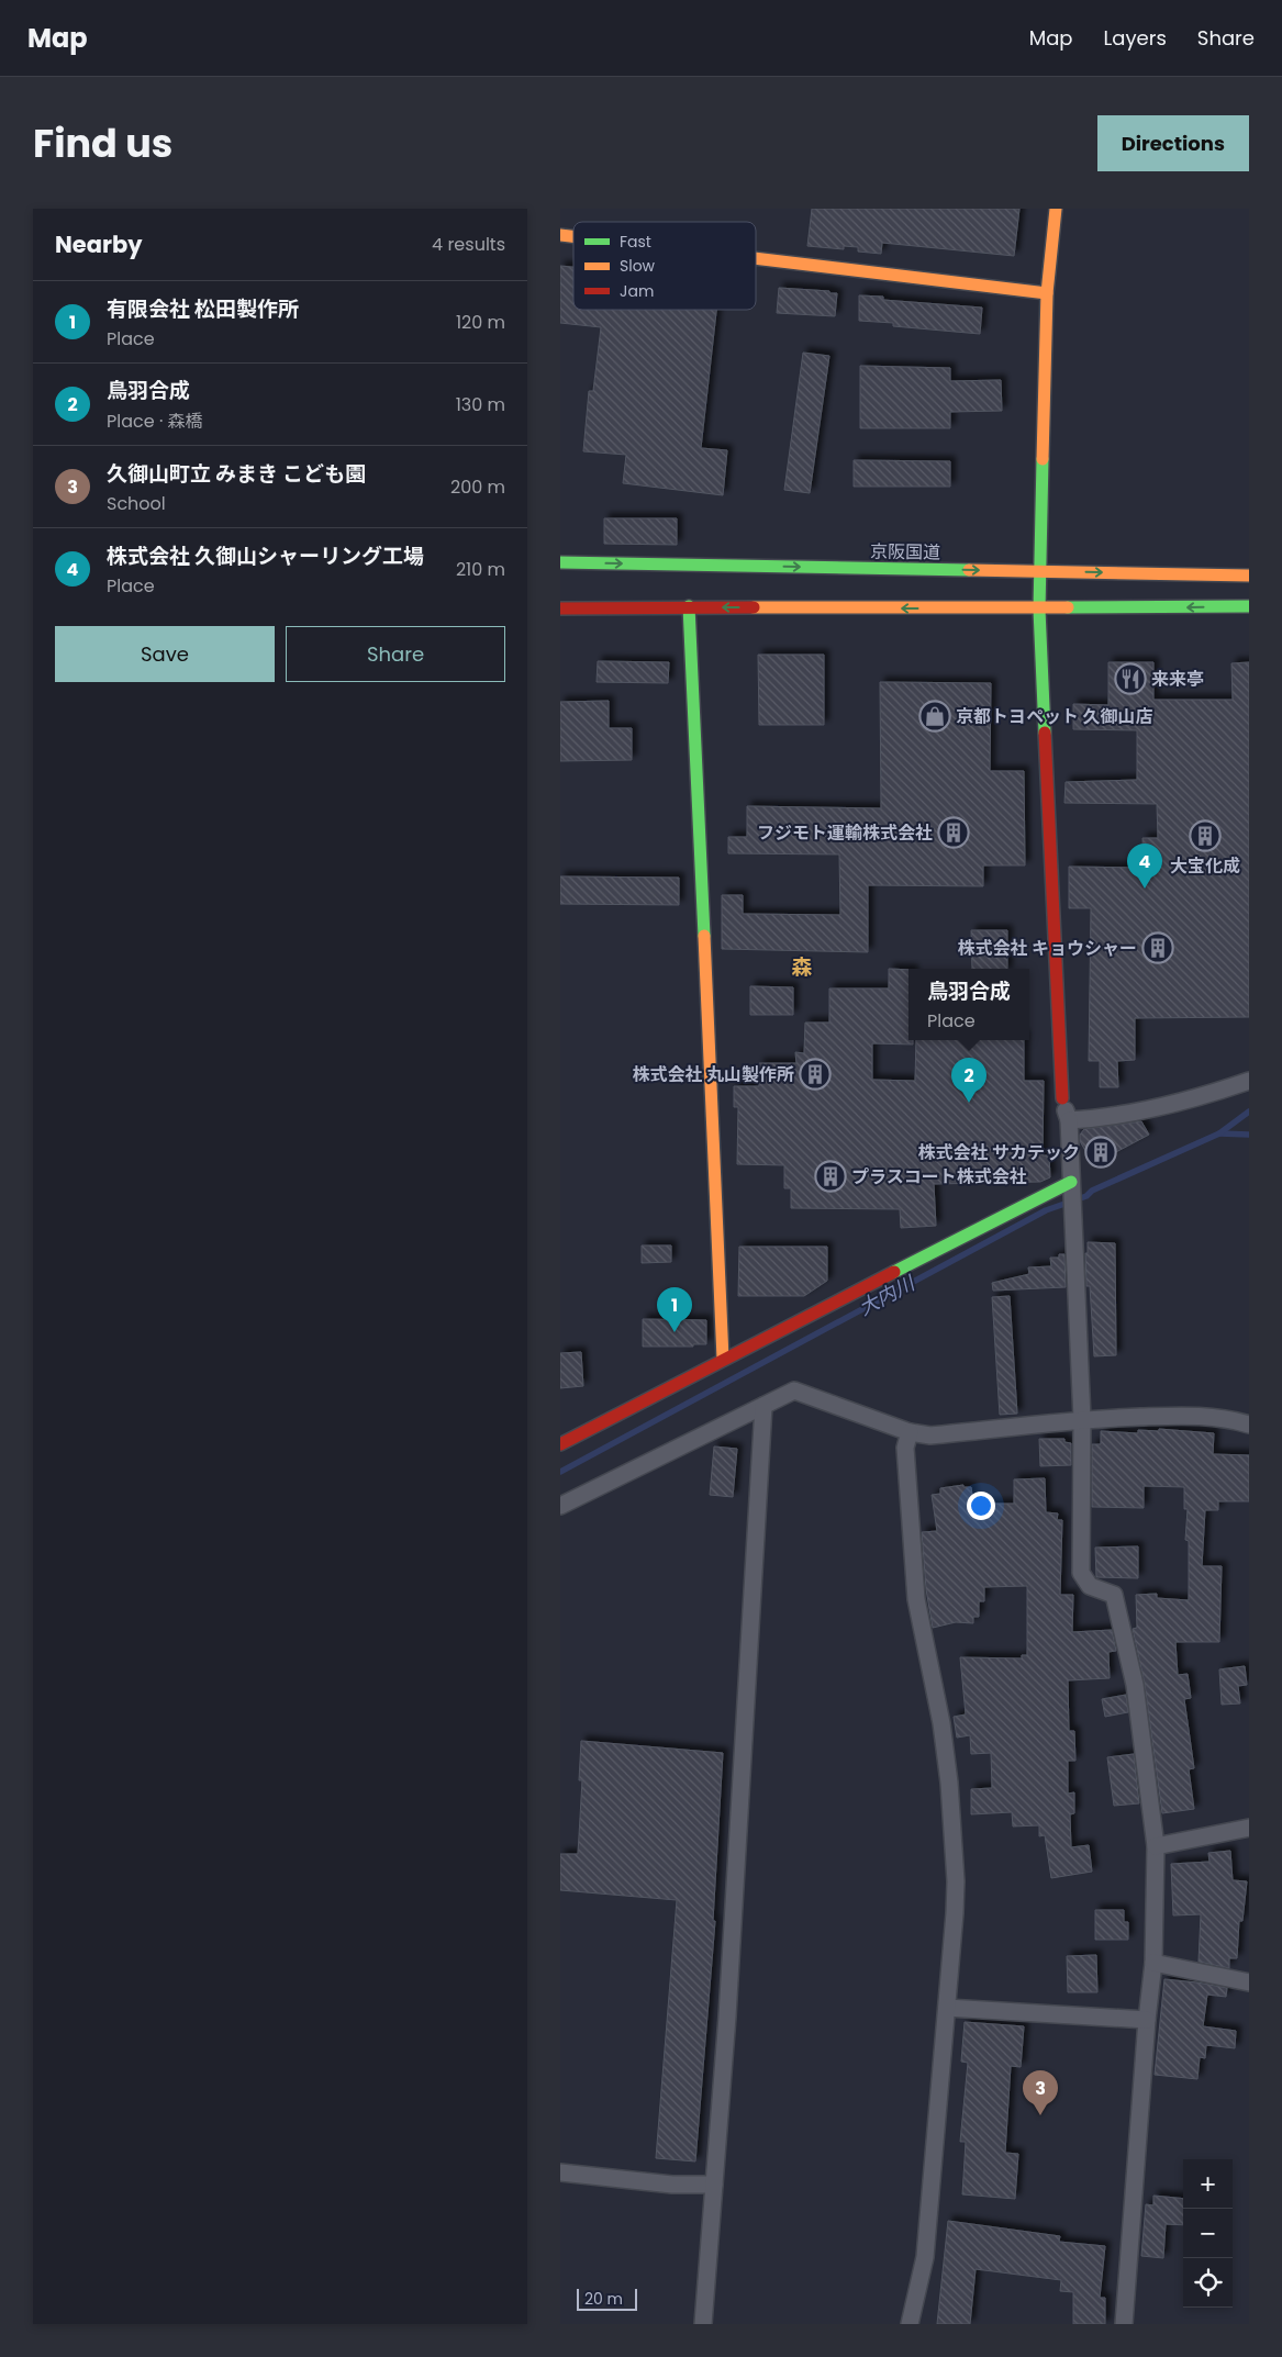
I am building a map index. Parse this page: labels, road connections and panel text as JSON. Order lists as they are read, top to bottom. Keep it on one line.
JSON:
{"streets":{"main road":["京阪国道"]},"districts":["森"],"water":["大内川"],"places":{"restaurant":["来来亭"],"shop":["京都トヨペット 久御山店"],"building":["フジモト運輸株式会社","大宝化成","株式会社 キョウシャー","株式会社 丸山製作所","株式会社 サカテック","プラスコート株式会社"]},"legend":["Fast","Slow","Jam"],"scale_bar":"20 m","page":{"header":"Map","nav":["Map","Layers","Share"],"title":"Find us","buttons":["Directions",["Save","Share"]],"heading":["Nearby","4 results"],"list":[{"mark":"1","name":"有限会社 松田製作所","note":"Place","value":"120 m"},{"mark":"2","name":"鳥羽合成","note":"Place · 森橋","value":"130 m"},{"mark":"3","name":"久御山町立 みまき こども園","note":"School","value":"200 m"},{"mark":"4","name":"株式会社 久御山シャーリング工場","note":"Place","value":"210 m"}],"pins":["4","2","1","3"],"popup":["鳥羽合成","Place"],"map_buttons":["+","−"],"scale":"20 m"}}
